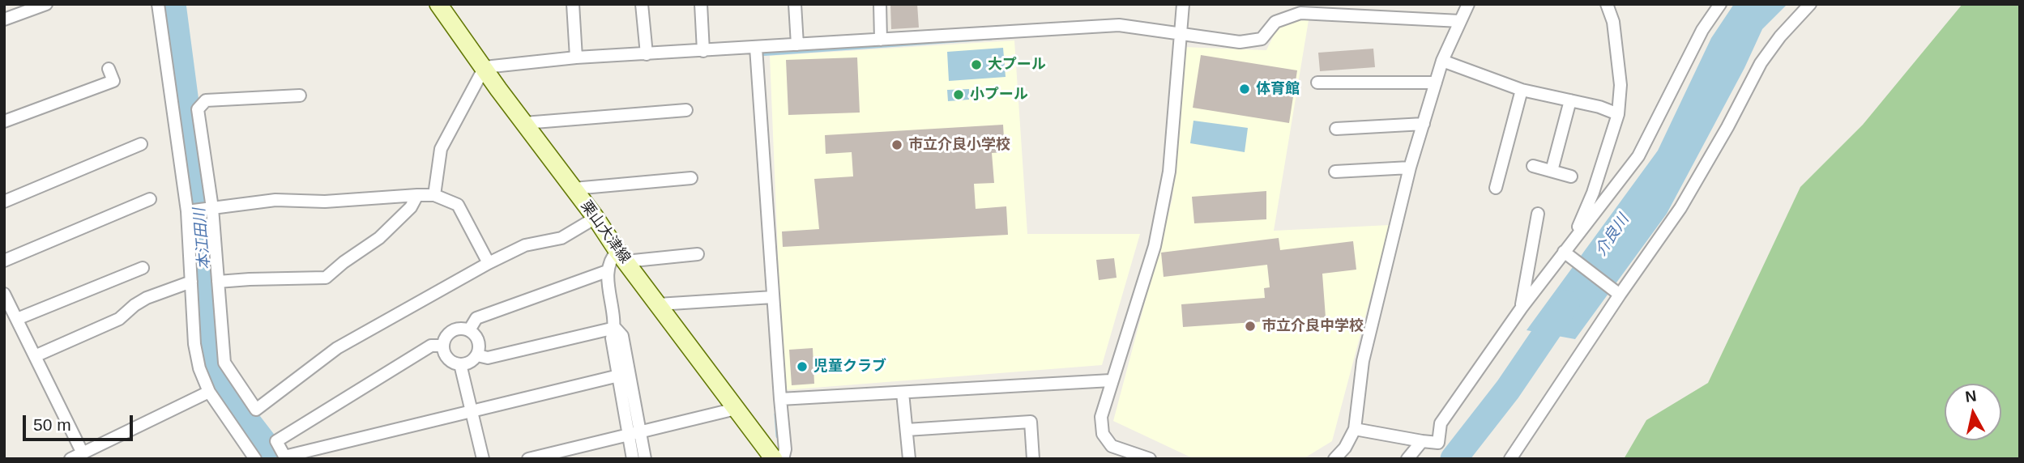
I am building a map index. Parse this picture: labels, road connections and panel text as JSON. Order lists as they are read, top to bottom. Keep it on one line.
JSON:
{"streets":{"main road":["栗山大津線"]},"water":["介良川","本江田川"],"places":["大プール","体育館","小プール","市立介良小学校","市立介良中学校","児童クラブ"],"scale_bar":"50 m","north":"top"}
